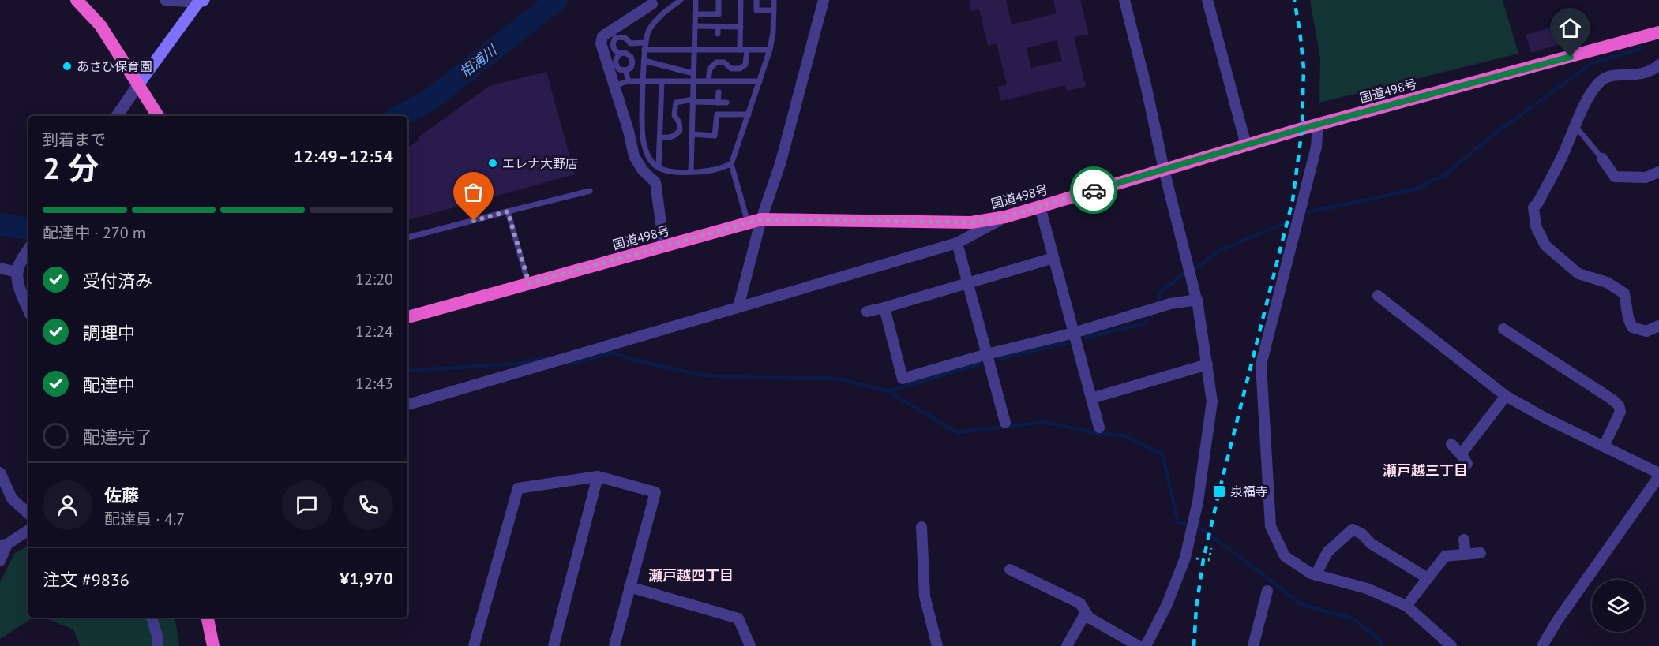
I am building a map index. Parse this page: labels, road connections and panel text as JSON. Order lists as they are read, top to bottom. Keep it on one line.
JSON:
{"streets":{"highway":["国道498号"]},"districts":["瀬戸越三丁目","瀬戸越四丁目"],"water":["相浦川"],"places":{"other":["あさひ保育園","エレナ大野店"],"transit":["泉福寺"]},"page":{"heading":["2 分","到着まで","12:49–12:54"],"panel":["佐藤","配達員 · 4.7","注文 #9836","¥1,970"],"bar":"配達中 · 270 m","list":[["受付済み","12:20"],["調理中","12:24"],["配達中","12:43"],"配達完了"]}}
